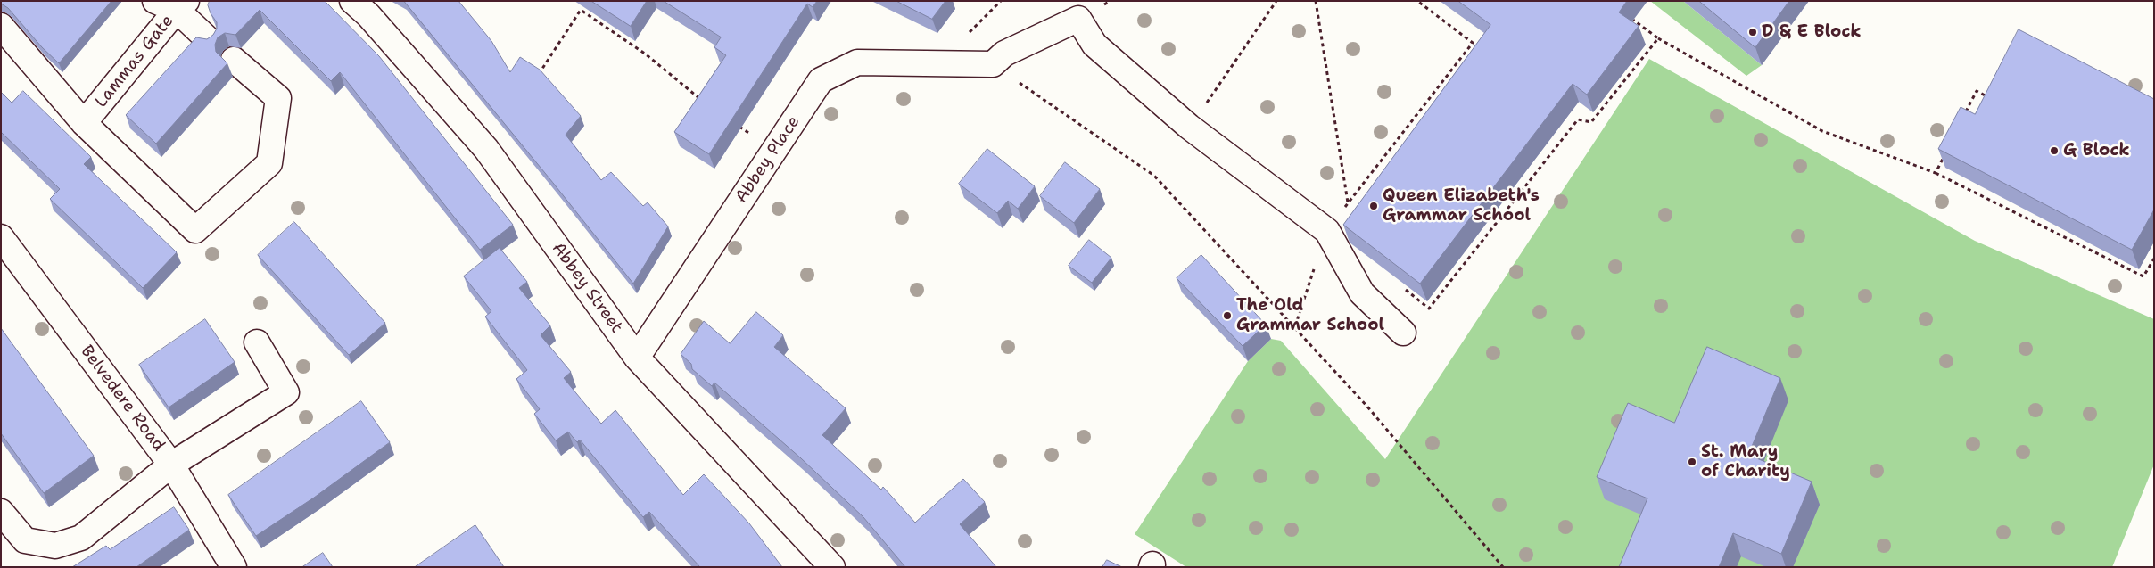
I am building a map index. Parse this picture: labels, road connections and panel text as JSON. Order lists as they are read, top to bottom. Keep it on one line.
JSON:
{"streets":{"street":["Lammas Gate","Abbey Place","Abbey Street","Belvedere Road"]},"crossings":[["Abbey Place","Abbey Street"]],"places":["D & E Block","G Block","Queen Elizabeth's Grammar School","The Old Grammar School","St. Mary of Charity"]}
